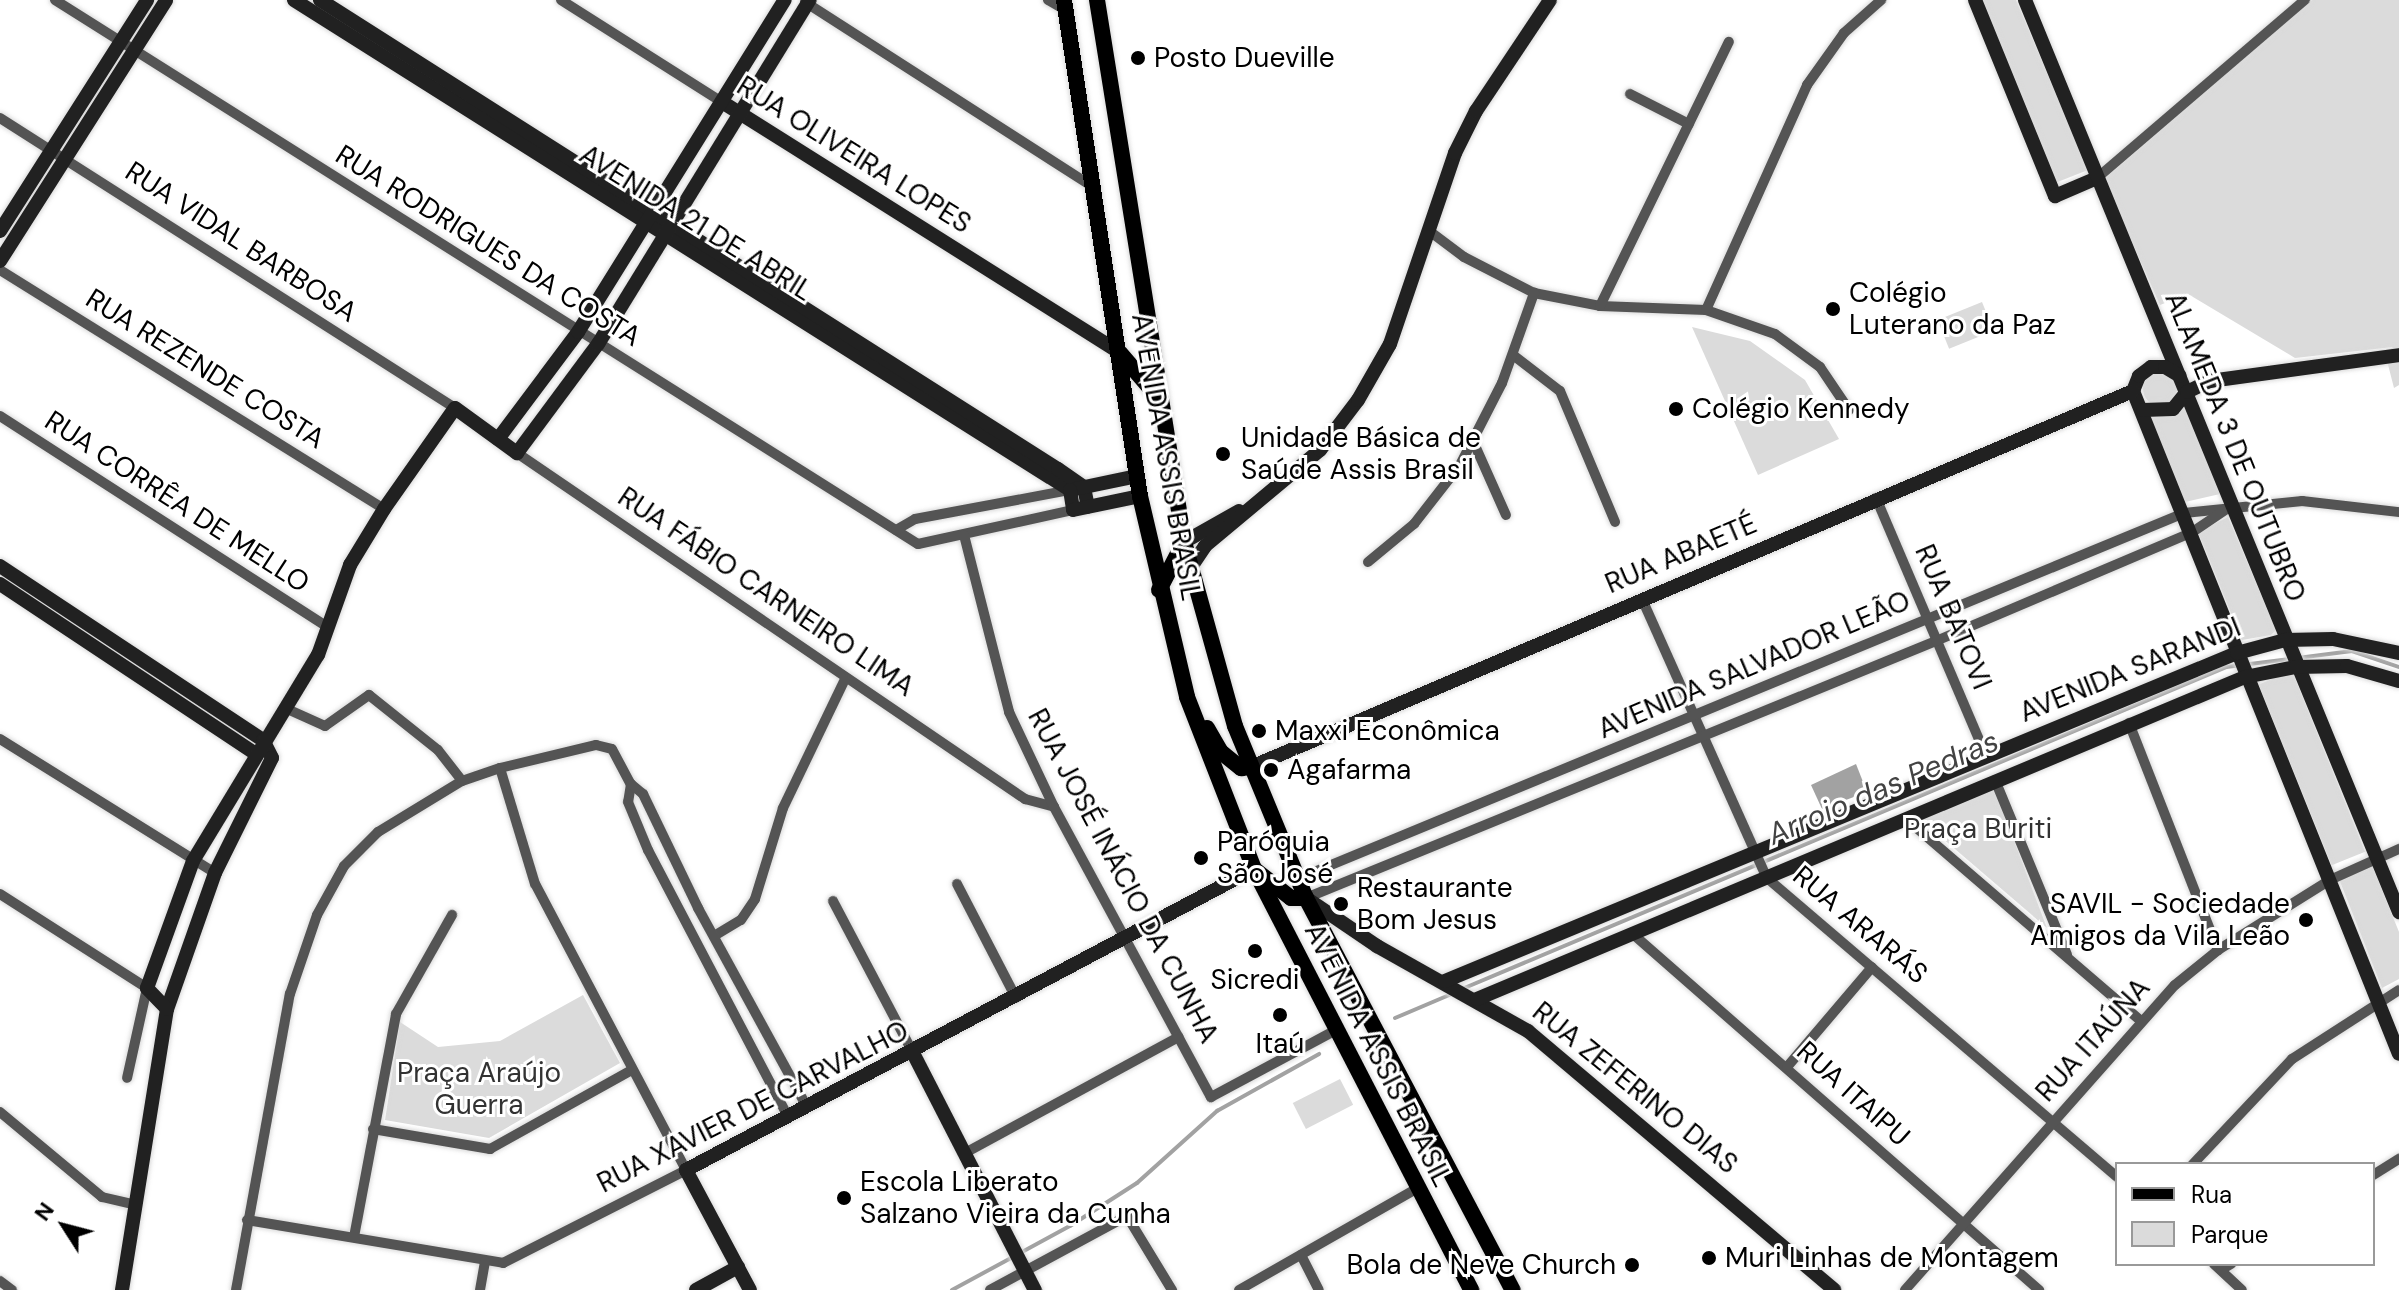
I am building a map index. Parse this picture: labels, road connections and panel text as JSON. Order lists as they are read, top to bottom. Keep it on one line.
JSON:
{"streets":{"main road":["AVENIDA ASSIS BRASIL"],"street":["RUA OLIVEIRA LOPES","AVENIDA 21 DE ABRIL","RUA VIDAL BARBOSA","RUA RODRIGUES DA COSTA","RUA REZENDE COSTA","ALAMEDA 3 DE OUTUBRO","RUA CORRÊA DE MELLO","RUA ABAETÉ","RUA FÁBIO CARNEIRO LIMA","RUA BATOVI","AVENIDA SALVADOR LEÃO","AVENIDA SARANDI","RUA JOSÉ INÁCIO DA CUNHA","RUA ARARÁS","RUA ITAÚNA","RUA ZEFERINO DIAS","RUA ITAIPU","RUA XAVIER DE CARVALHO"]},"crossings":[["RUA OLIVEIRA LOPES","AVENIDA ASSIS BRASIL"],["RUA VIDAL BARBOSA","RUA FÁBIO CARNEIRO LIMA"],["RUA RODRIGUES DA COSTA","RUA JOSÉ INÁCIO DA CUNHA"],["ALAMEDA 3 DE OUTUBRO","RUA ABAETÉ"],["ALAMEDA 3 DE OUTUBRO","AVENIDA SALVADOR LEÃO"],["ALAMEDA 3 DE OUTUBRO","AVENIDA SARANDI"],["ALAMEDA 3 DE OUTUBRO","RUA ITAÚNA"],["AVENIDA ASSIS BRASIL","RUA ABAETÉ"],["AVENIDA ASSIS BRASIL","AVENIDA SALVADOR LEÃO"],["AVENIDA ASSIS BRASIL","RUA JOSÉ INÁCIO DA CUNHA"],["AVENIDA ASSIS BRASIL","RUA ZEFERINO DIAS"],["AVENIDA ASSIS BRASIL","RUA XAVIER DE CARVALHO"],["RUA ABAETÉ","RUA BATOVI"],["RUA ABAETÉ","RUA ARARÁS"],["RUA FÁBIO CARNEIRO LIMA","RUA JOSÉ INÁCIO DA CUNHA"],["RUA BATOVI","AVENIDA SALVADOR LEÃO"],["RUA BATOVI","AVENIDA SARANDI"],["AVENIDA SALVADOR LEÃO","RUA ARARÁS"],["AVENIDA SALVADOR LEÃO","RUA ZEFERINO DIAS"],["AVENIDA SARANDI","RUA ARARÁS"],["AVENIDA SARANDI","RUA ZEFERINO DIAS"],["AVENIDA SARANDI","RUA ITAIPU"],["RUA JOSÉ INÁCIO DA CUNHA","RUA XAVIER DE CARVALHO"],["RUA ARARÁS","RUA ITAÚNA"],["RUA ITAÚNA","RUA ITAIPU"]],"water":["Arroio das Pedras"],"parks":["Praça Buriti","Praça Araújo Guerra"],"places":["Posto Dueville","Colégio Luterano da Paz","Colégio Kennedy","Unidade Básica de Saúde Assis Brasil","Maxxi Econômica","Agafarma","Paróquia São José","Restaurante Bom Jesus","SAVIL - Sociedade Amigos da Vila Leão","Sicredi","Itaú","Escola Liberato Salzano Vieira da Cunha","Muri Linhas de Montagem","Bola de Neve Church"],"legend":["Rua","Parque"],"north":"top left"}
